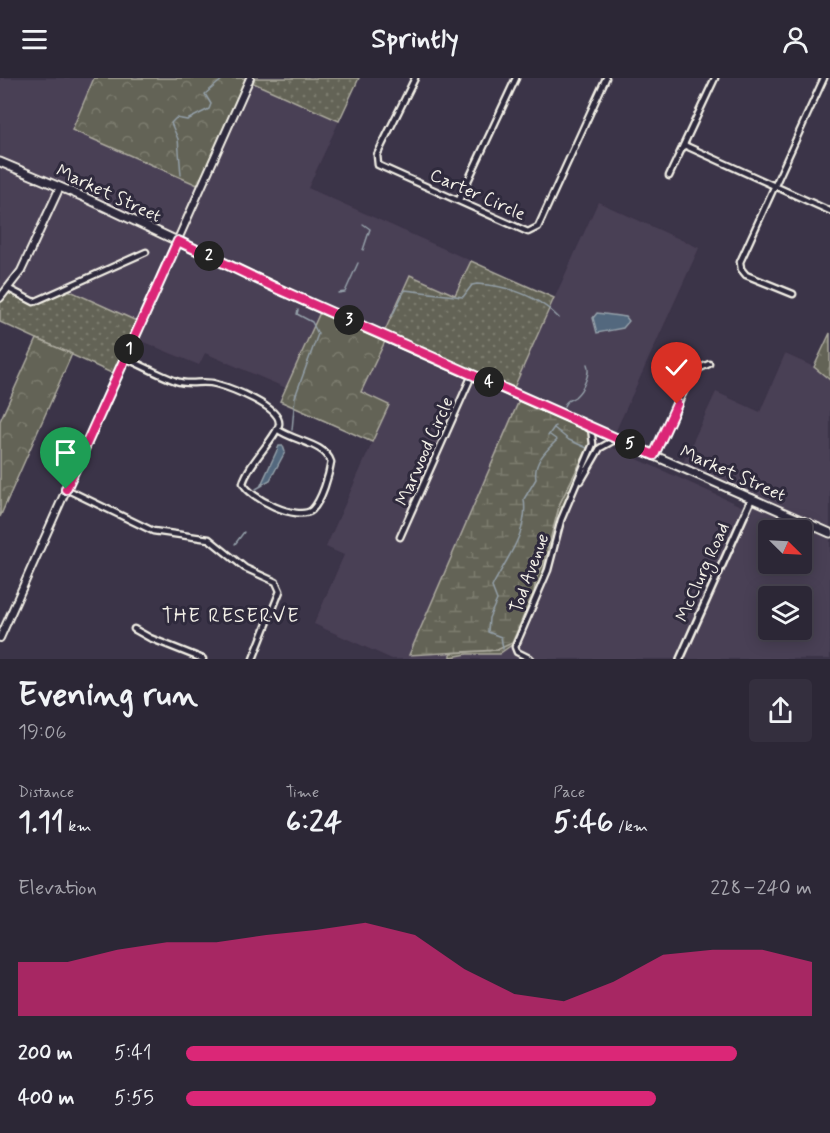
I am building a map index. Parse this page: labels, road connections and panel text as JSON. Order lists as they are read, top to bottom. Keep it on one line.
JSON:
{"streets":{"main road":["Market Street"],"street":["Carter Circle","Marwood Circle","McClurg Road","Tod Avenue"]},"crossings":[["Market Street","Marwood Circle"],["Market Street","McClurg Road"],["Market Street","Tod Avenue"]],"districts":["THE RESERVE"],"north":"bottom right","page":{"header":"Sprintly","pins":["2","3","1","4","5"],"heading":["Evening run","19:06"],"stats":[["Distance","1.11 km"],["Time","6:24"],["Pace","5:46 /km"]],"chart":["Elevation","228–240 m"],"list":[{"name":"200 m","note":"5:41"},{"name":"400 m","note":"5:55"}]}}
